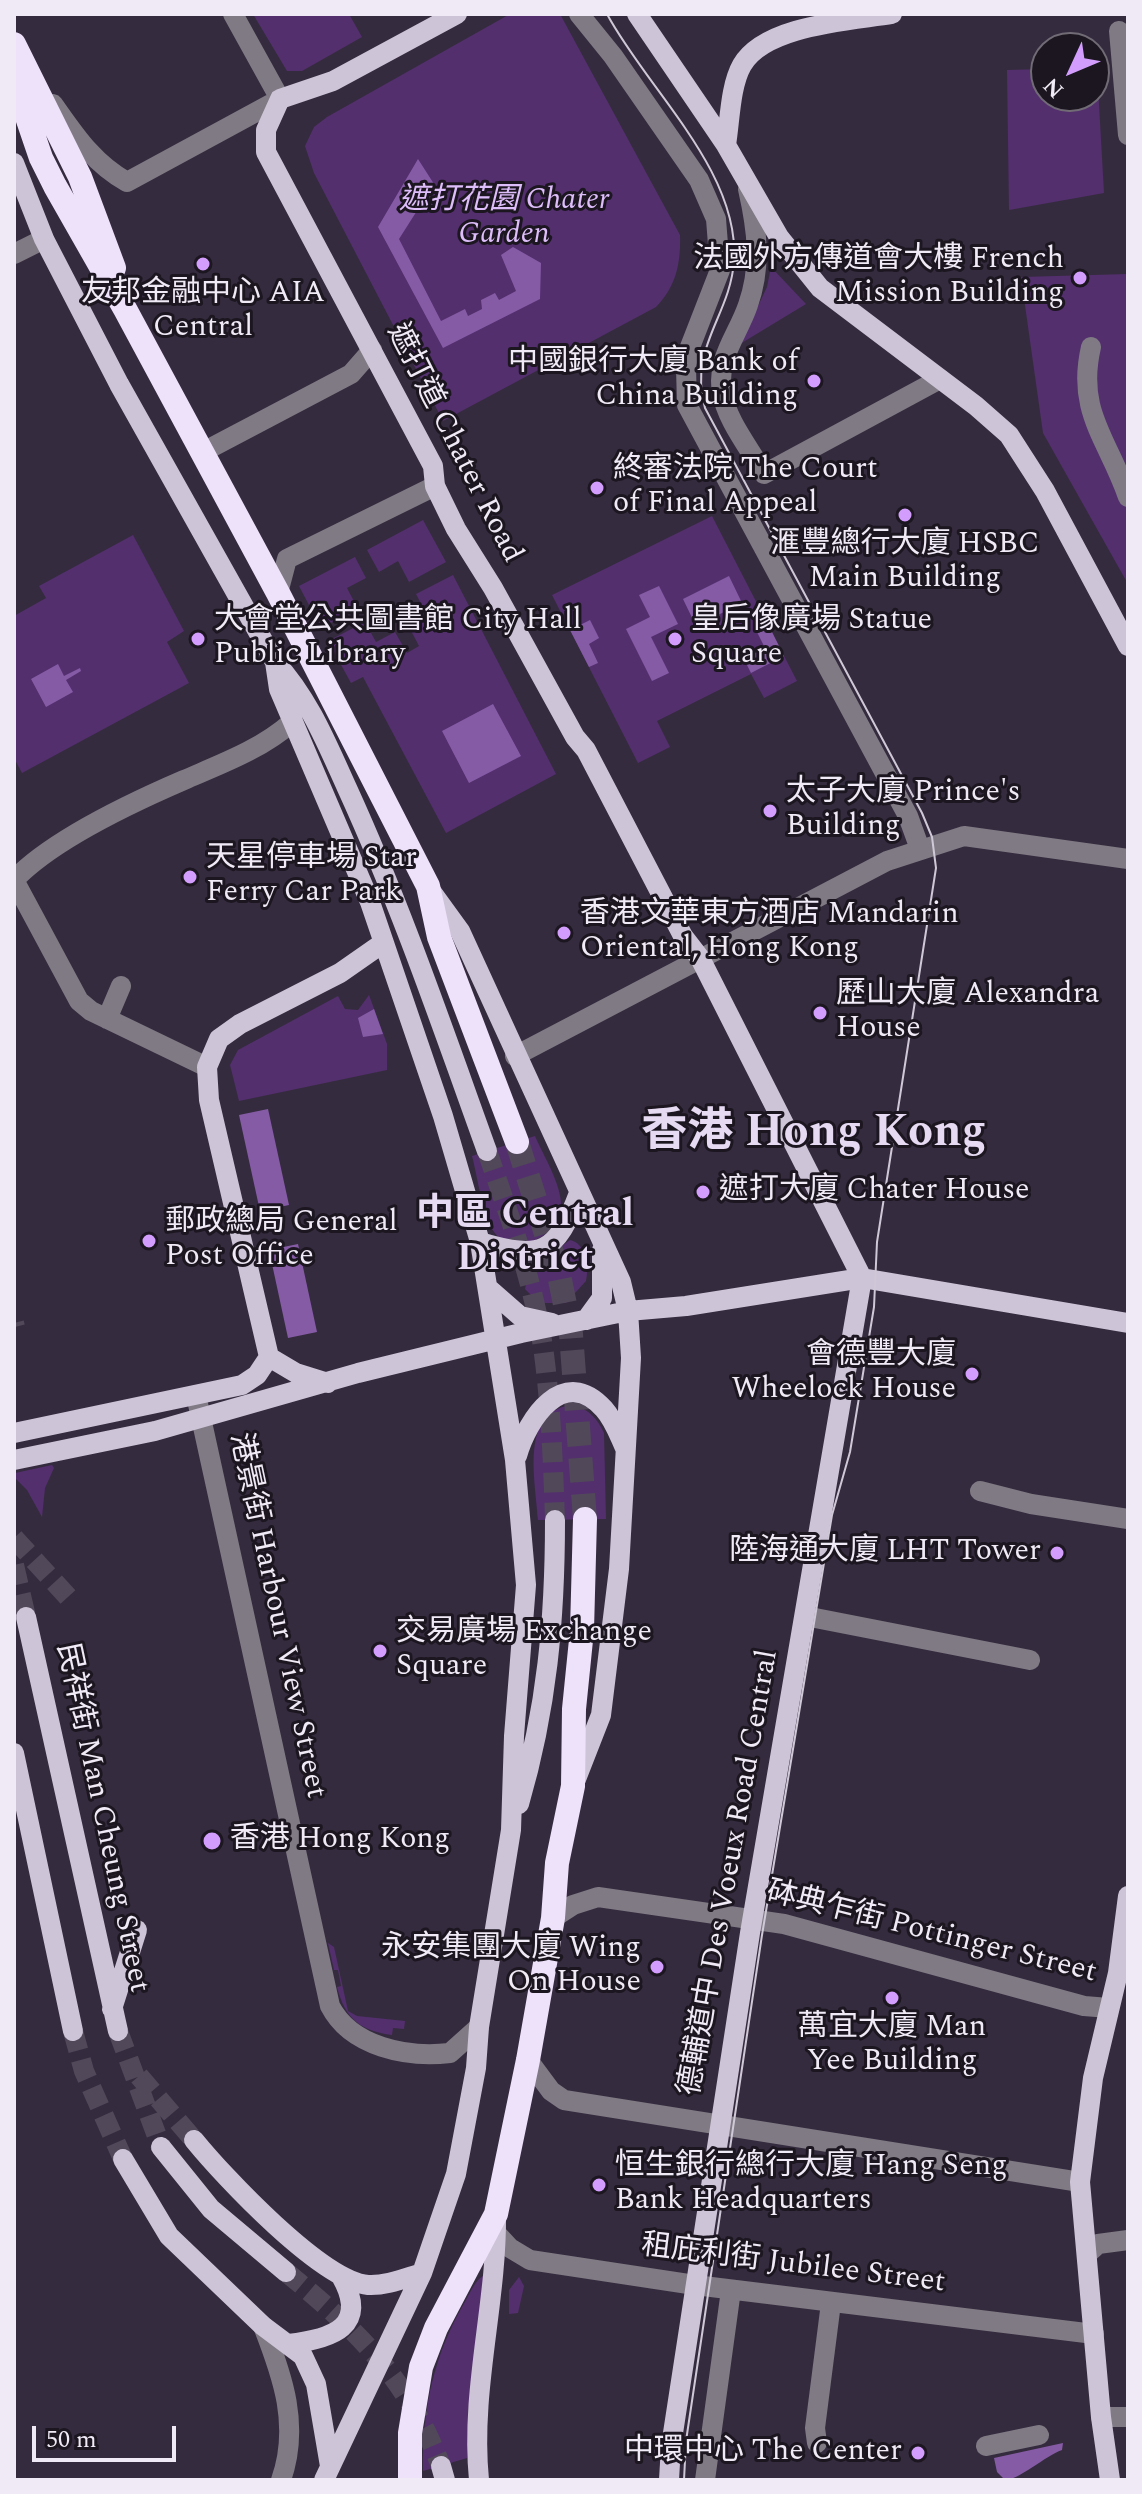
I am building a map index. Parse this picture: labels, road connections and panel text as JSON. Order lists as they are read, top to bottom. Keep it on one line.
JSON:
{"streets":{"main road":["遮打道 Chater Road","民祥街 Man Cheung Street","德輔道中 Des Voeux Road Central"],"street":["港景街 Harbour View Street","砵典乍街 Pottinger Street","租庇利街 Jubilee Street"]},"crossings":[["遮打道 Chater Road","德輔道中 Des Voeux Road Central"],["德輔道中 Des Voeux Road Central","砵典乍街 Pottinger Street"],["德輔道中 Des Voeux Road Central","租庇利街 Jubilee Street"]],"districts":["香港 Hong Kong","中區 Central District"],"parks":["遮打花園 Chater Garden"],"places":["友邦金融中心 AIA Central","法國外方傳道會大樓 French Mission Building","中國銀行大廈 Bank of China Building","終審法院 The Court of Final Appeal","滙豐總行大廈 HSBC Main Building","大會堂公共圖書館 City Hall Public Library","皇后像廣場 Statue Square","太子大廈 Prince's Building","天星停車場 Star Ferry Car Park","香港文華東方酒店 Mandarin Oriental, Hong Kong","歷山大廈 Alexandra House","遮打大廈 Chater House","郵政總局 General Post Office","會德豐大廈 Wheelock House","陸海通大廈 LHT Tower","交易廣場 Exchange Square","香港 Hong Kong","永安集團大廈 Wing On House","萬宜大廈 Man Yee Building","恒生銀行總行大廈 Hang Seng Bank Headquarters","中環中心 The Center"],"scale_bar":"50 m","north":"bottom left"}
